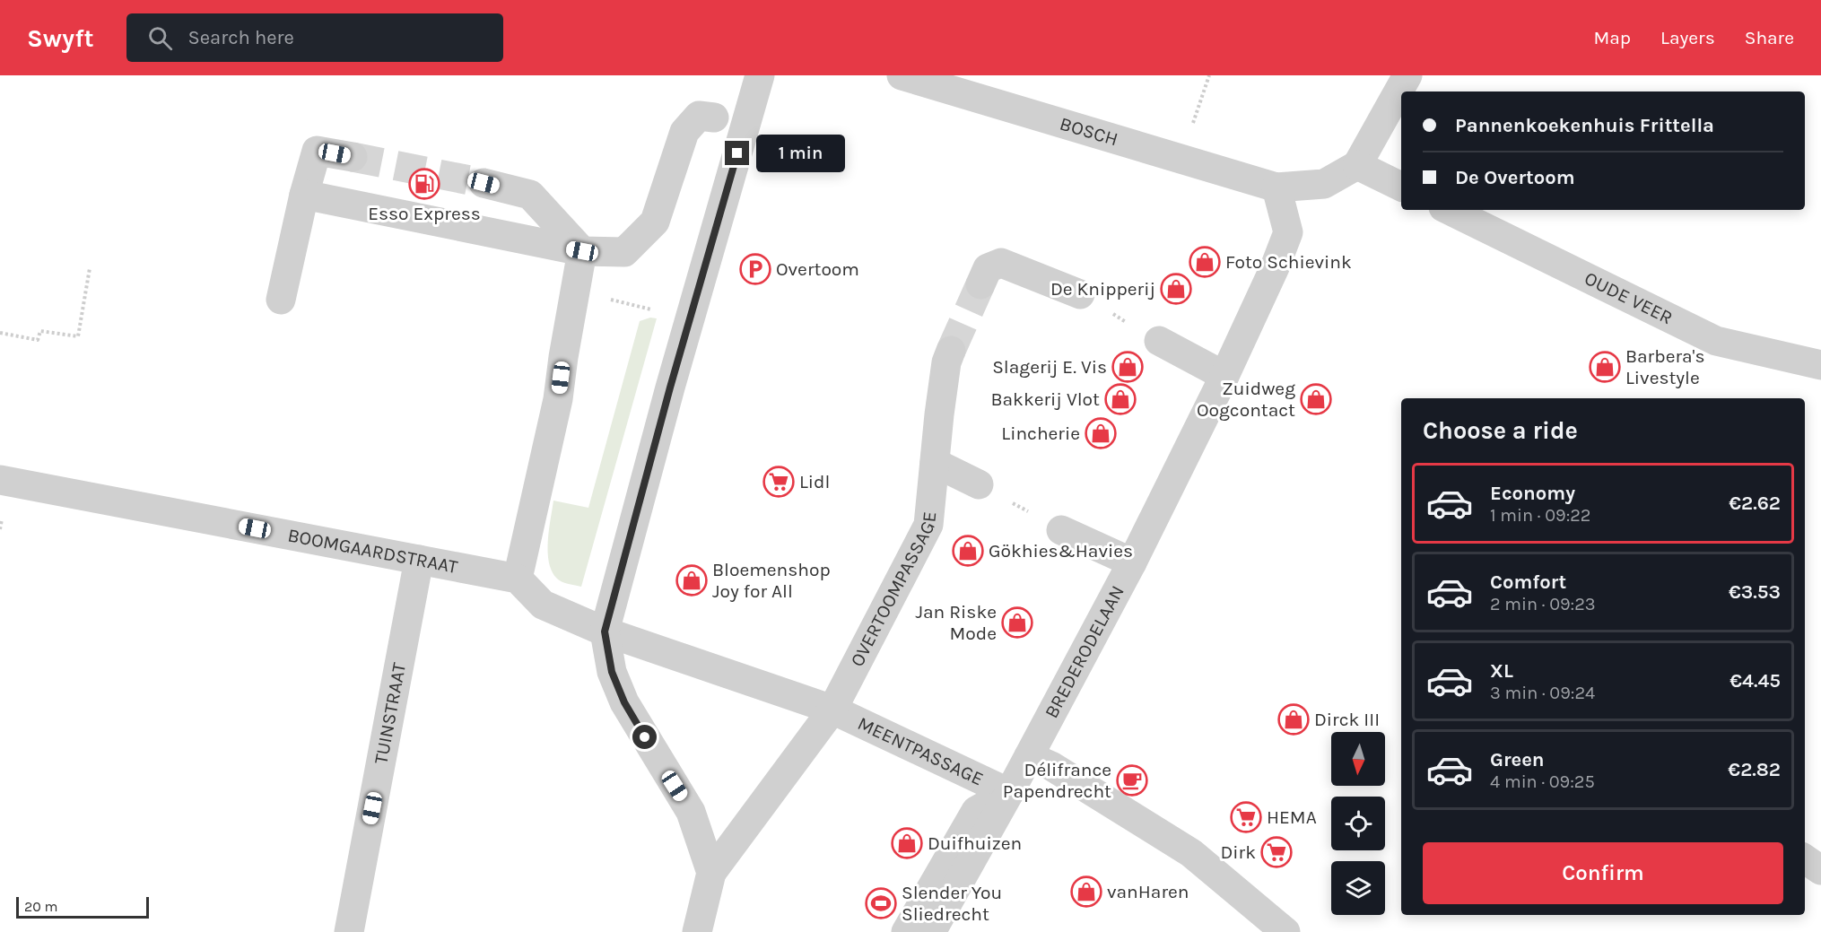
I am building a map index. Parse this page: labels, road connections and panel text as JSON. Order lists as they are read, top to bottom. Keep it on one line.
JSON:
{"streets":{"street":["BOSCH","OUDE VEER","BOOMGAARDSTRAAT","OVERTOOMPASSAGE","BREDERODELAAN","TUINSTRAAT","MEENTPASSAGE"]},"crossings":[["BOSCH","BREDERODELAAN"],["BOOMGAARDSTRAAT","TUINSTRAAT"],["OVERTOOMPASSAGE","MEENTPASSAGE"],["BREDERODELAAN","MEENTPASSAGE"]],"places":{"fuel station":["Esso Express"],"shop":["Foto Schievink","De Knipperij","Slagerij E. Vis","Barbera's Livestyle","Bakkerij Vlot","Zuidweg Oogcontact","Lincherie","Gökhies&Havies","Bloemenshop Joy for All","Jan Riske Mode","Dirck III","Duifhuizen","vanHaren"],"parking":["Overtoom"],"supermarket":["Lidl","HEMA","Dirk"],"cafe":["Délifrance Papendrecht"],"sports":["Slender You Sliedrecht"]},"scale_bar":"20 m","north":"bottom","page":{"header":"Swyft","search":"Search here","nav":["Map","Layers","Share"],"banner":["Pannenkoekenhuis Frittella","De Overtoom"],"bubble":"1 min","heading":"Choose a ride","list":[{"name":"Economy","note":"1 min · 09:22","value":"€2.62"},{"name":"Comfort","note":"2 min · 09:23","value":"€3.53"},{"name":"XL","note":"3 min · 09:24","value":"€4.45"},{"name":"Green","note":"4 min · 09:25","value":"€2.82"}],"buttons":"Confirm","scale":"20 m"}}
